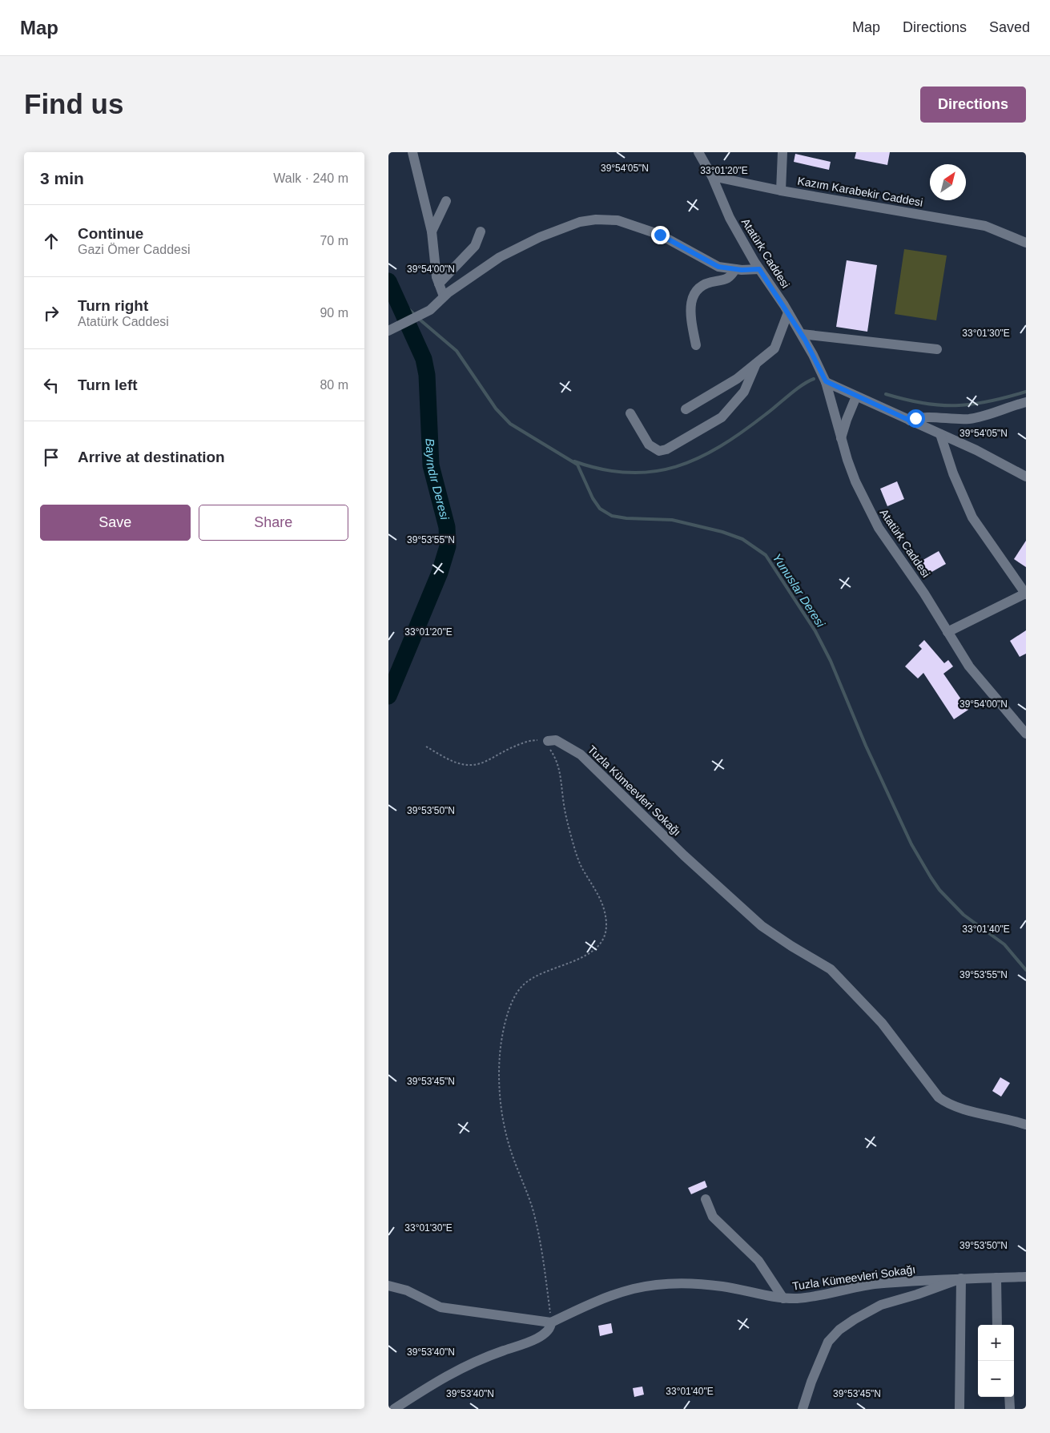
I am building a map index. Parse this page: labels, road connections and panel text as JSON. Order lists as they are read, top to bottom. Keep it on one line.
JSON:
{"streets":{"street":["Kazım Karabekir Caddesi","Atatürk Caddesi","Tuzla Kümeevleri Sokağı"]},"crossings":[["Kazım Karabekir Caddesi","Atatürk Caddesi"]],"water":["Bayındır Deresi","Yunuslar Deresi"],"north":"top right","page":{"header":"Map","nav":["Map","Directions","Saved"],"buttons":["Directions",["Save","Share"]],"title":"Find us","heading":["3 min","Walk · 240 m"],"list":[["Continue","Gazi Ömer Caddesi","70 m"],["Turn right","Atatürk Caddesi","90 m"],["Turn left","80 m"],"Arrive at destination"],"map_buttons":["+","−"]},"coordinates":["39°54'05\"N","33°01'20\"E","39°54'00\"N","33°01'30\"E","39°53'55\"N","39°53'50\"N","33°01'40\"E","39°53'45\"N","39°53'40\"N"]}
